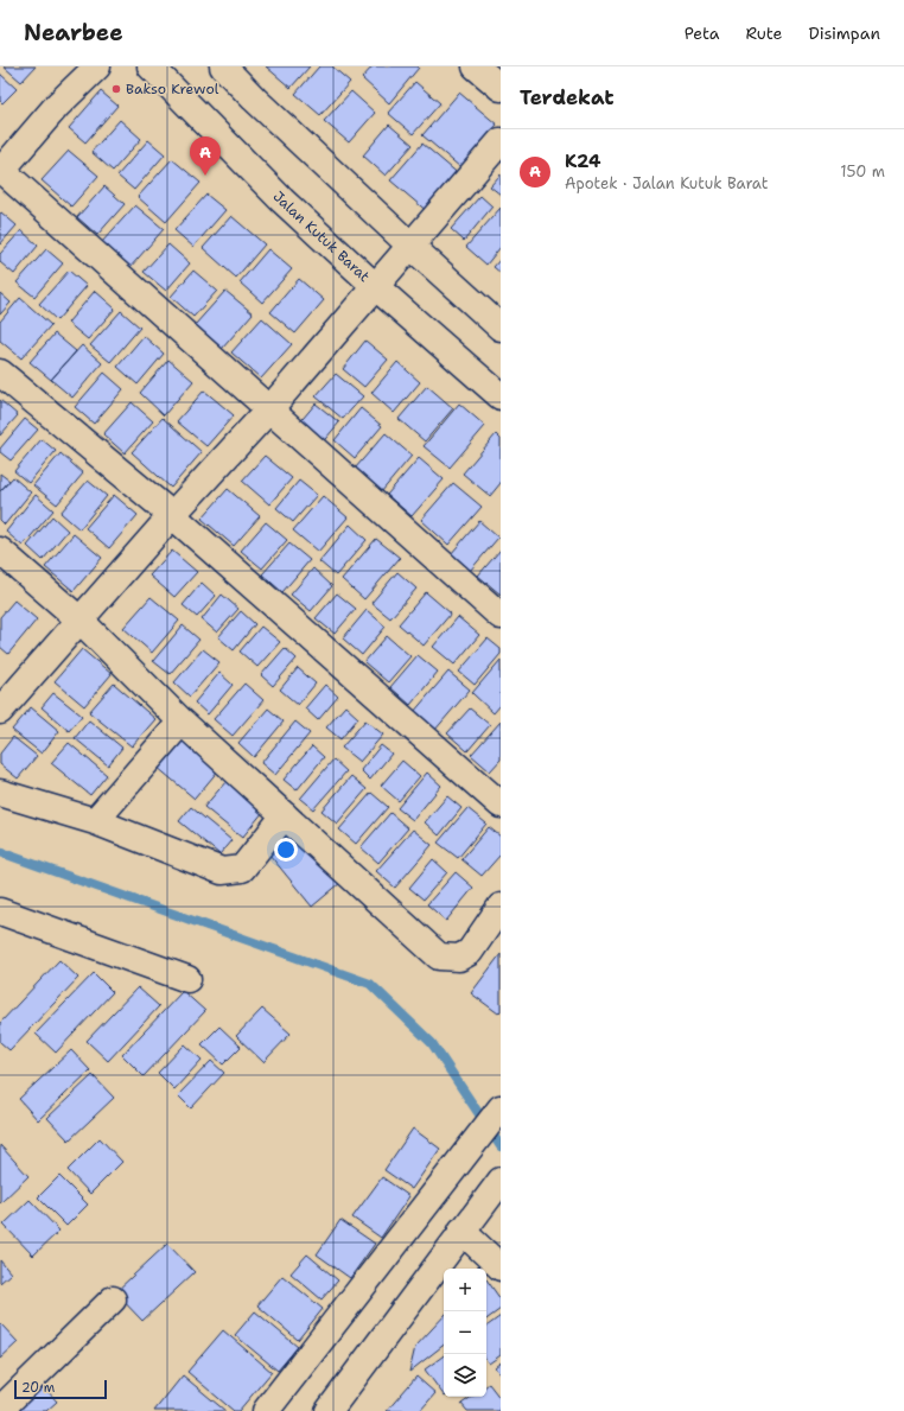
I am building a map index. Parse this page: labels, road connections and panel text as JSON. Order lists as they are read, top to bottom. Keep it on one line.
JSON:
{"streets":{"street":["Jalan Kutuk Barat"]},"places":["Bakso Krewol"],"scale_bar":"20 m","page":{"header":"Nearbee","nav":["Peta","Rute","Disimpan"],"heading":"Terdekat","list":[{"mark":"A","name":"K24","note":"Apotek · Jalan Kutuk Barat","value":"150 m"}],"pins":"A","map_buttons":["+","−"],"scale":"20 m"}}
